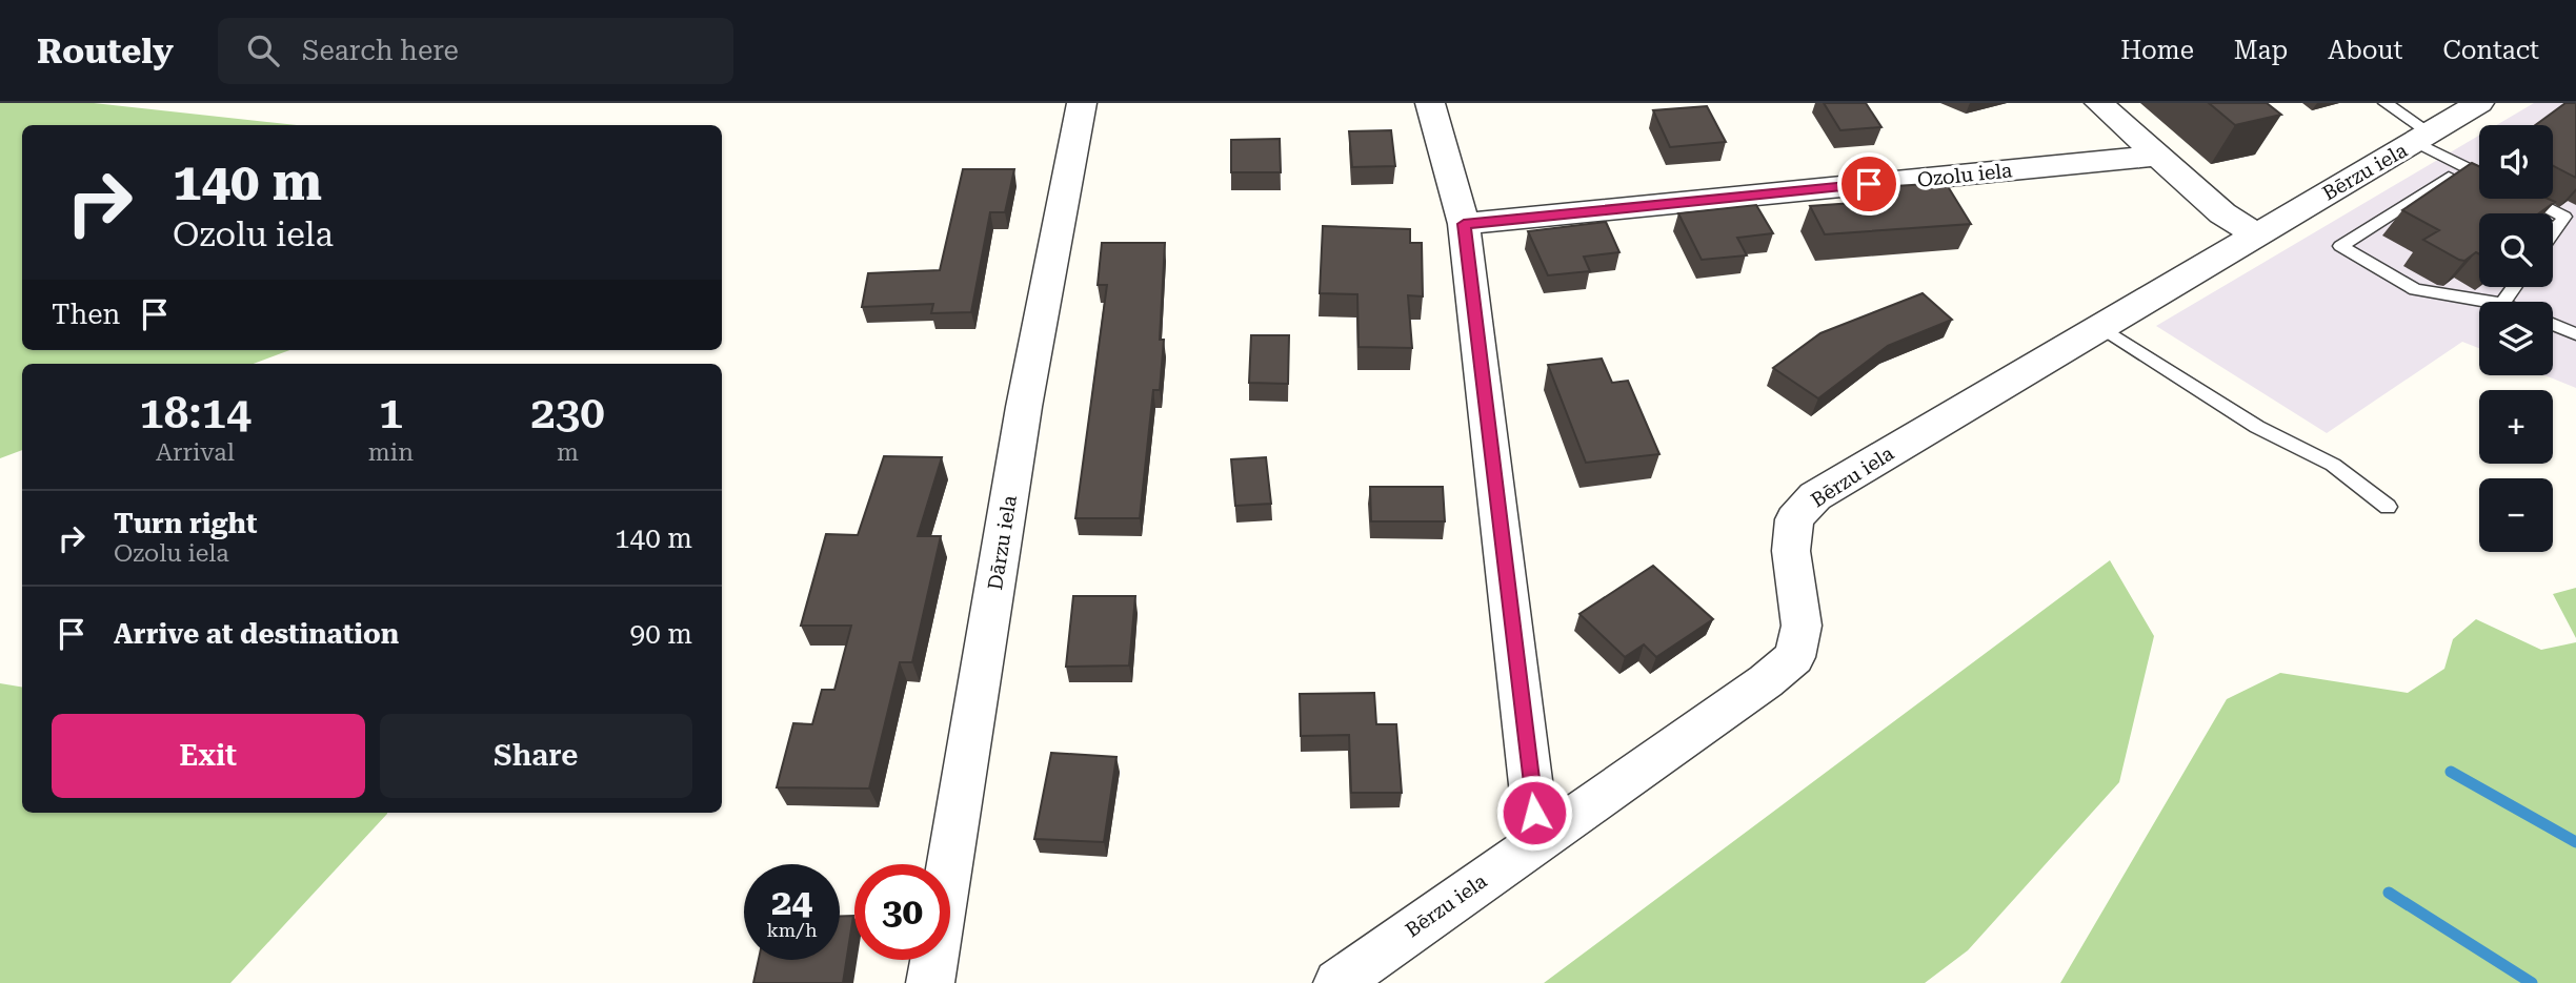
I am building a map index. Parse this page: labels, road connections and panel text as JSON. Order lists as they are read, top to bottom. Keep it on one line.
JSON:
{"streets":{"street":["Bērzu iela","Ozolu iela","Dārzu iela"]},"page":{"header":"Routely","search":"Search here","nav":["Home","Map","About","Contact"],"map_buttons":["+","−"],"turn":["140 m","Ozolu iela"],"then":"Then","eta":["18:14","Arrival","1","min","230","m"],"list":[{"name":"Turn right","note":"Ozolu iela","value":"140 m"},{"name":"Arrive at destination","value":"90 m"}],"buttons":["Exit","Share"],"speed":"24 km/h","limit":"30"}}
